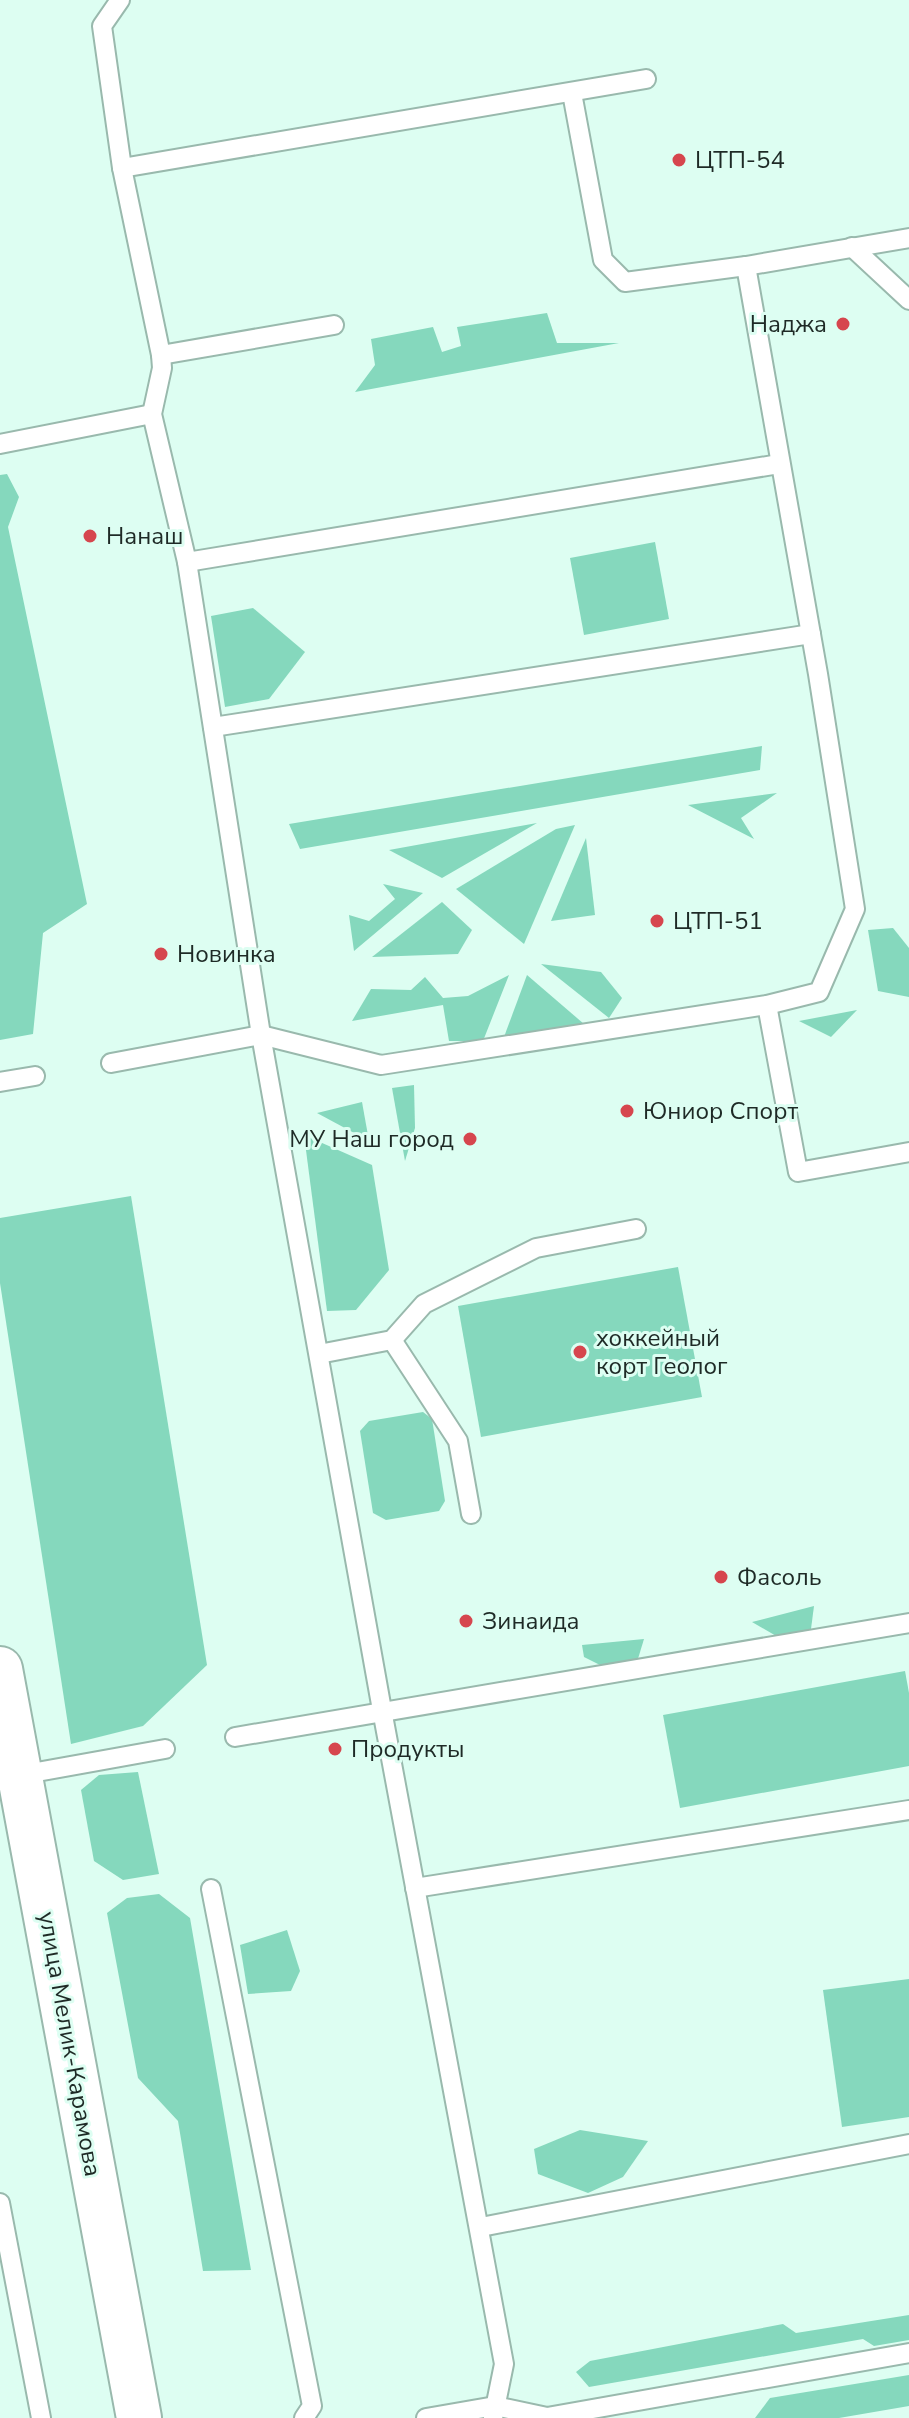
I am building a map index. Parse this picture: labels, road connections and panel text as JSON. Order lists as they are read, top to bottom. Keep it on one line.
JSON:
{"streets":{"main road":["улица Мелик-Карамова"]},"places":["ЦТП-54","Наджа","Нанаш","ЦТП-51","Новинка","Юниор Спорт","МУ Наш город","хоккейный корт Геолог","Фасоль","Зинаида","Продукты"]}
